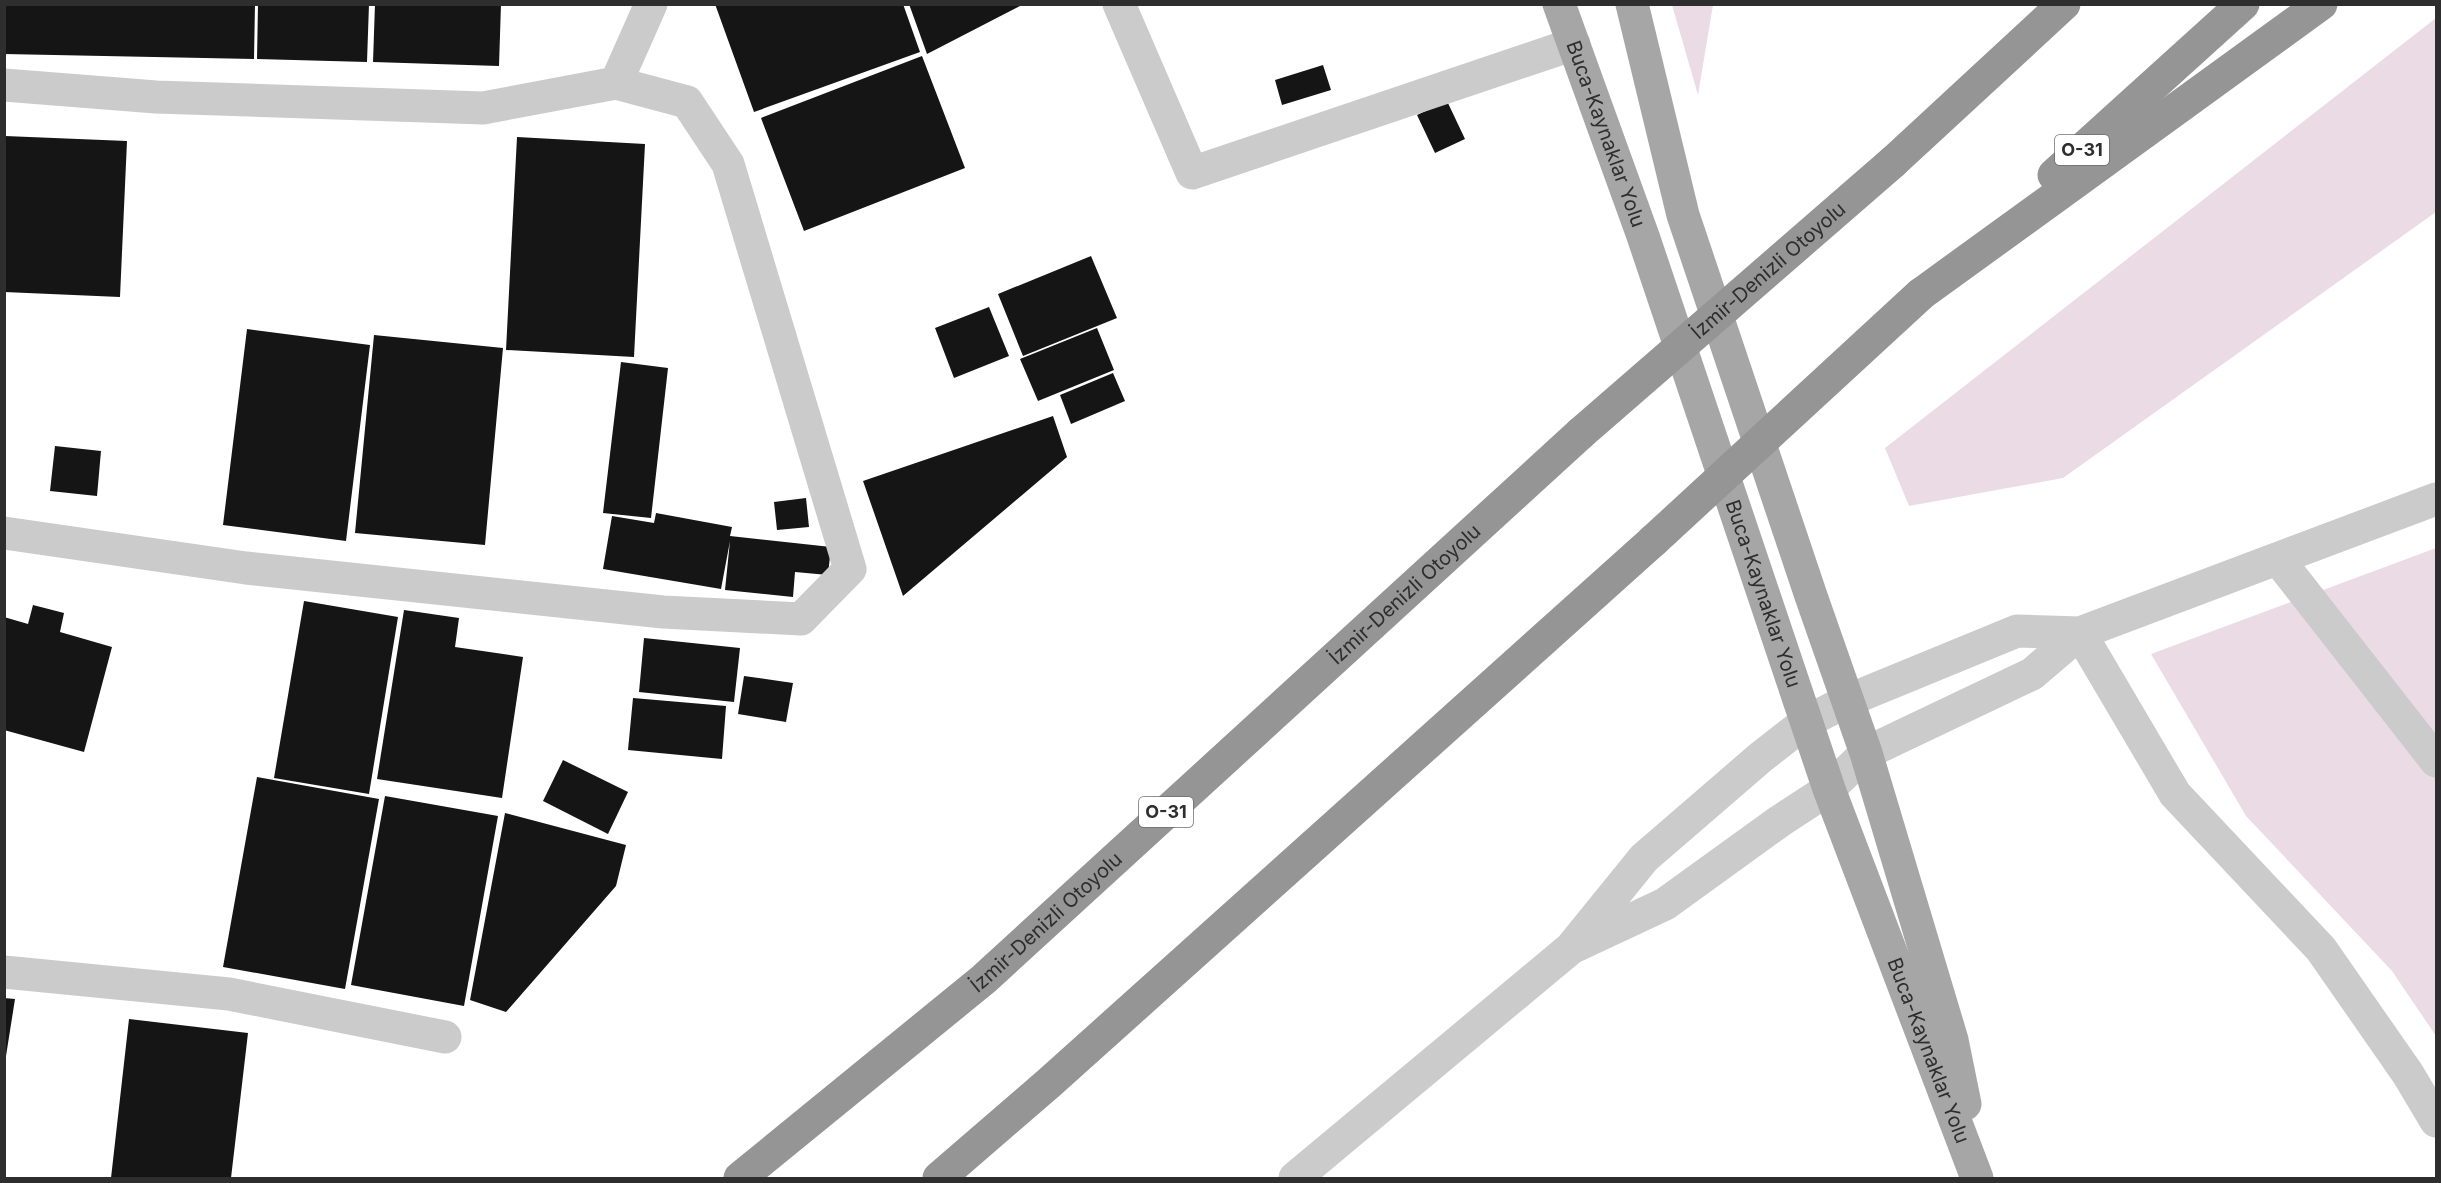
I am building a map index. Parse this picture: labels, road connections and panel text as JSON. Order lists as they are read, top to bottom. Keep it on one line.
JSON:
{"streets":{"highway":["O-31","İzmir-Denizli Otoyolu"],"main road":["Buca-Kaynaklar Yolu"]}}
